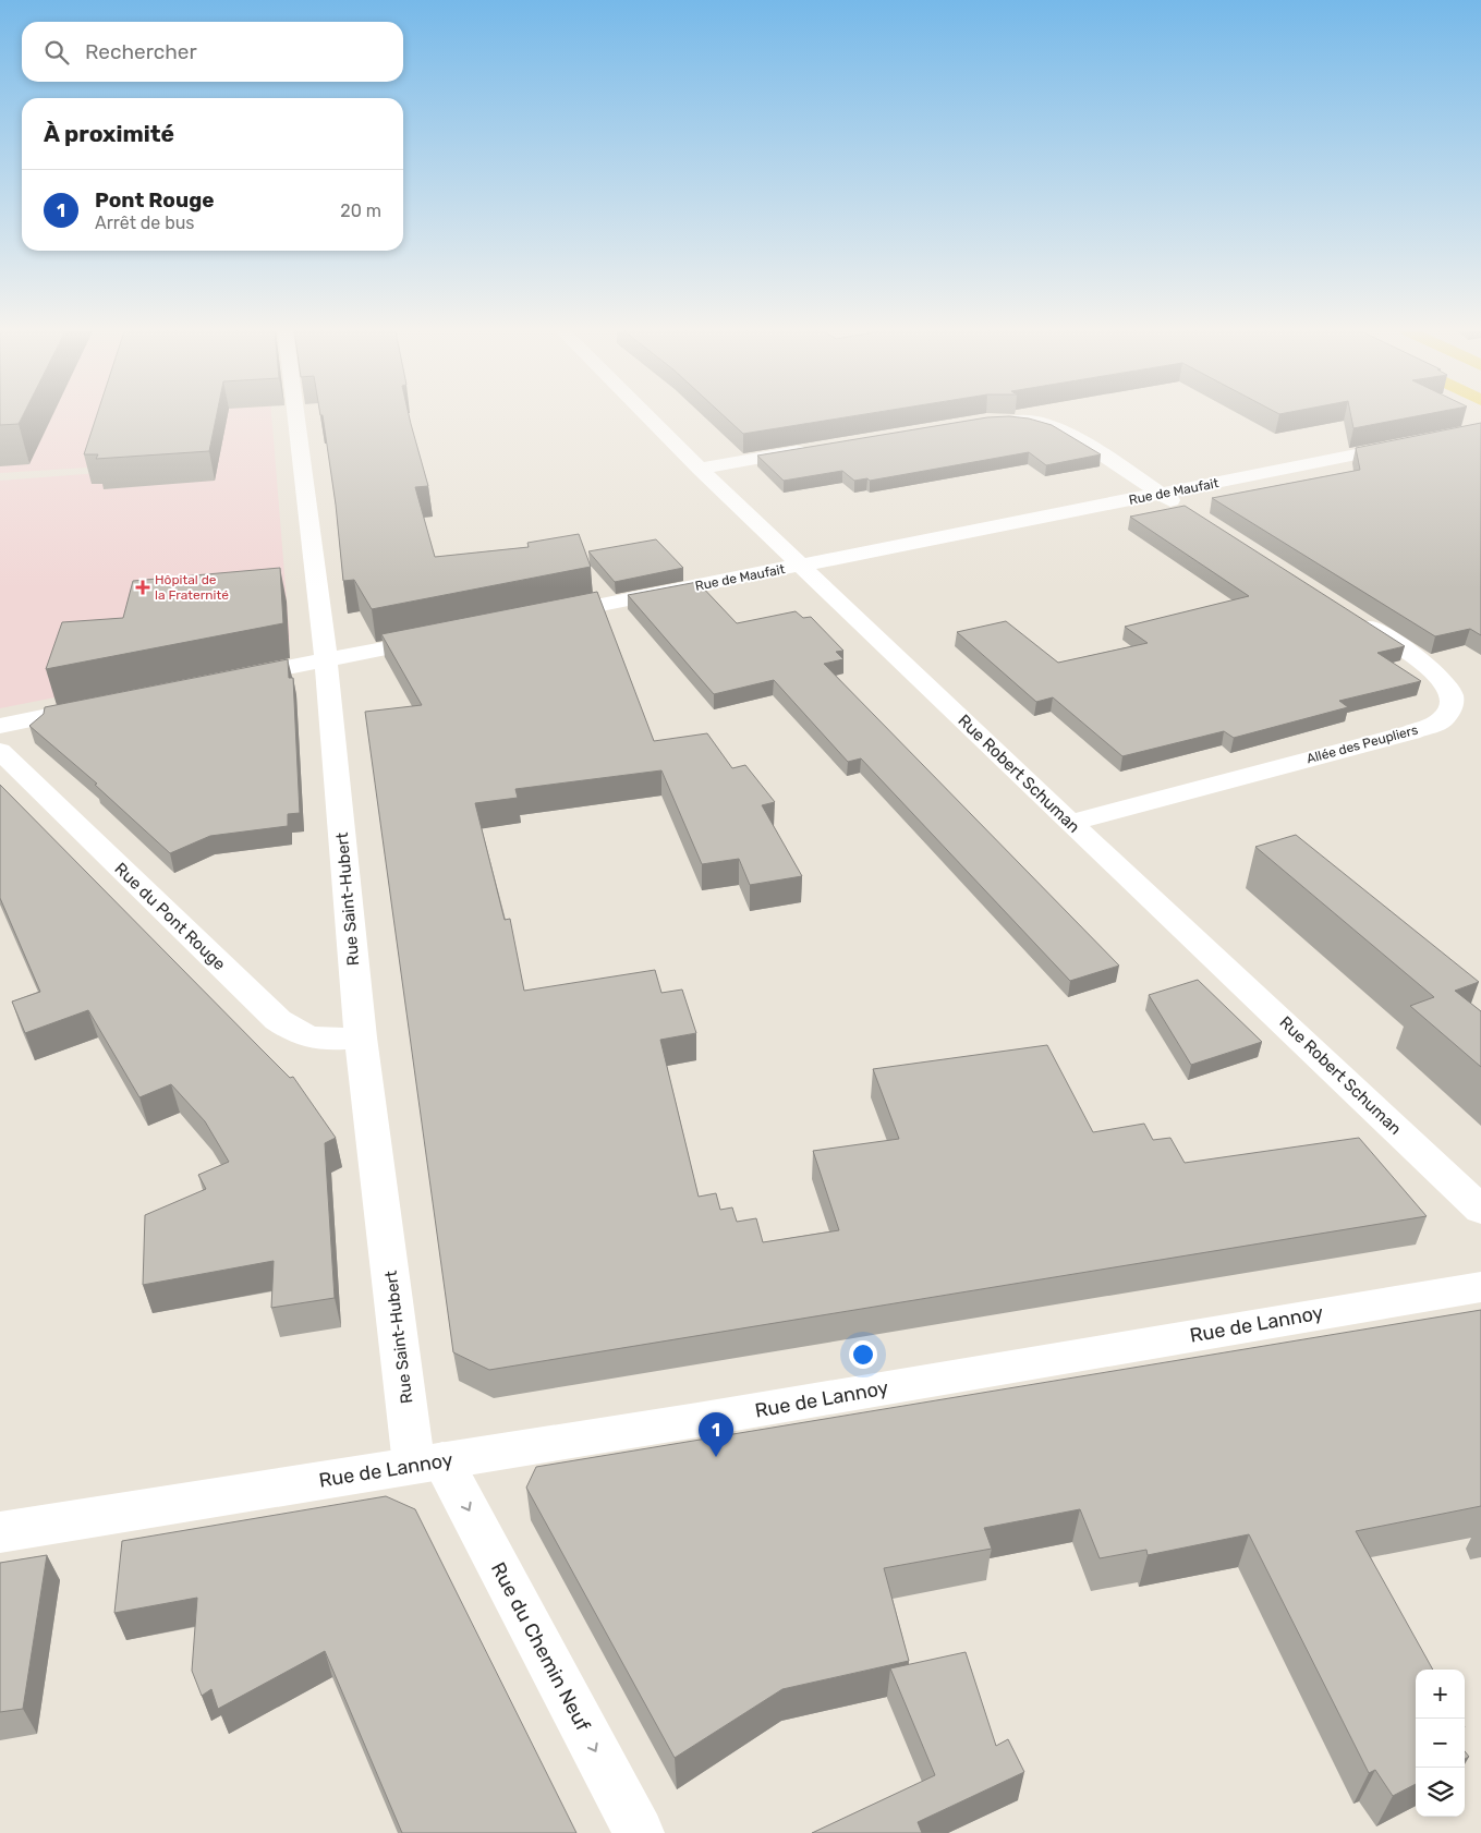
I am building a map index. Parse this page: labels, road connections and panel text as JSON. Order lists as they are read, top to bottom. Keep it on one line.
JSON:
{"streets":{"street":["Rue de Maufait","Allée des Peupliers","Rue Robert Schuman","Rue Saint-Hubert","Rue du Pont Rouge","Rue de Lannoy","Rue du Chemin Neuf"]},"crossings":[["Rue de Maufait","Rue Robert Schuman"],["Allée des Peupliers","Rue Robert Schuman"],["Rue Saint-Hubert","Rue du Pont Rouge"],["Rue Saint-Hubert","Rue de Lannoy"],["Rue Saint-Hubert","Rue du Chemin Neuf"],["Rue de Lannoy","Rue du Chemin Neuf"]],"one_way":["Rue du Chemin Neuf"],"places":{"health":["Hôpital de la Fraternité"]},"page":{"search":"Rechercher","heading":"À proximité","list":[{"mark":"1","name":"Pont Rouge","note":"Arrêt de bus","value":"20 m"}],"pins":"1","map_buttons":["+","−"]}}
